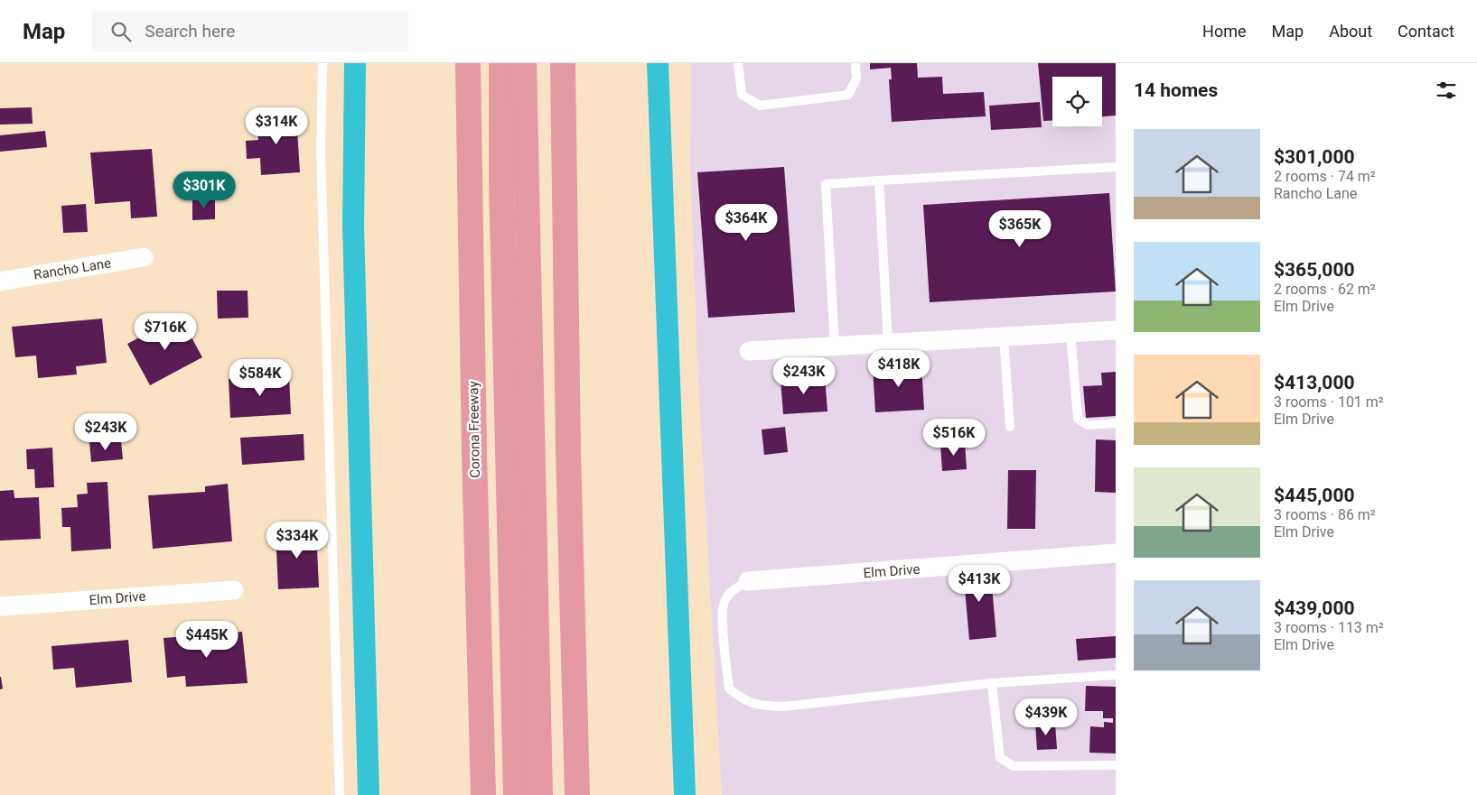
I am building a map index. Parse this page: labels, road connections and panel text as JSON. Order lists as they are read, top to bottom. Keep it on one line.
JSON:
{"streets":{"highway":["Corona Freeway"],"street":["Rancho Lane","Elm Drive"]},"page":{"header":"Map","search":"Search here","nav":["Home","Map","About","Contact"],"heading":"14 homes","price":["$314K","$301K","$364K","$365K","$716K","$418K","$243K","$584K","$243K","$516K","$334K","$413K","$445K","$439K"],"list":[{"name":"$301,000","note":"2 rooms · 74 m² · Rancho Lane"},{"name":"$365,000","note":"2 rooms · 62 m² · Elm Drive"},{"name":"$413,000","note":"3 rooms · 101 m² · Elm Drive"},{"name":"$445,000","note":"3 rooms · 86 m² · Elm Drive"},{"name":"$439,000","note":"3 rooms · 113 m² · Elm Drive"}]}}
